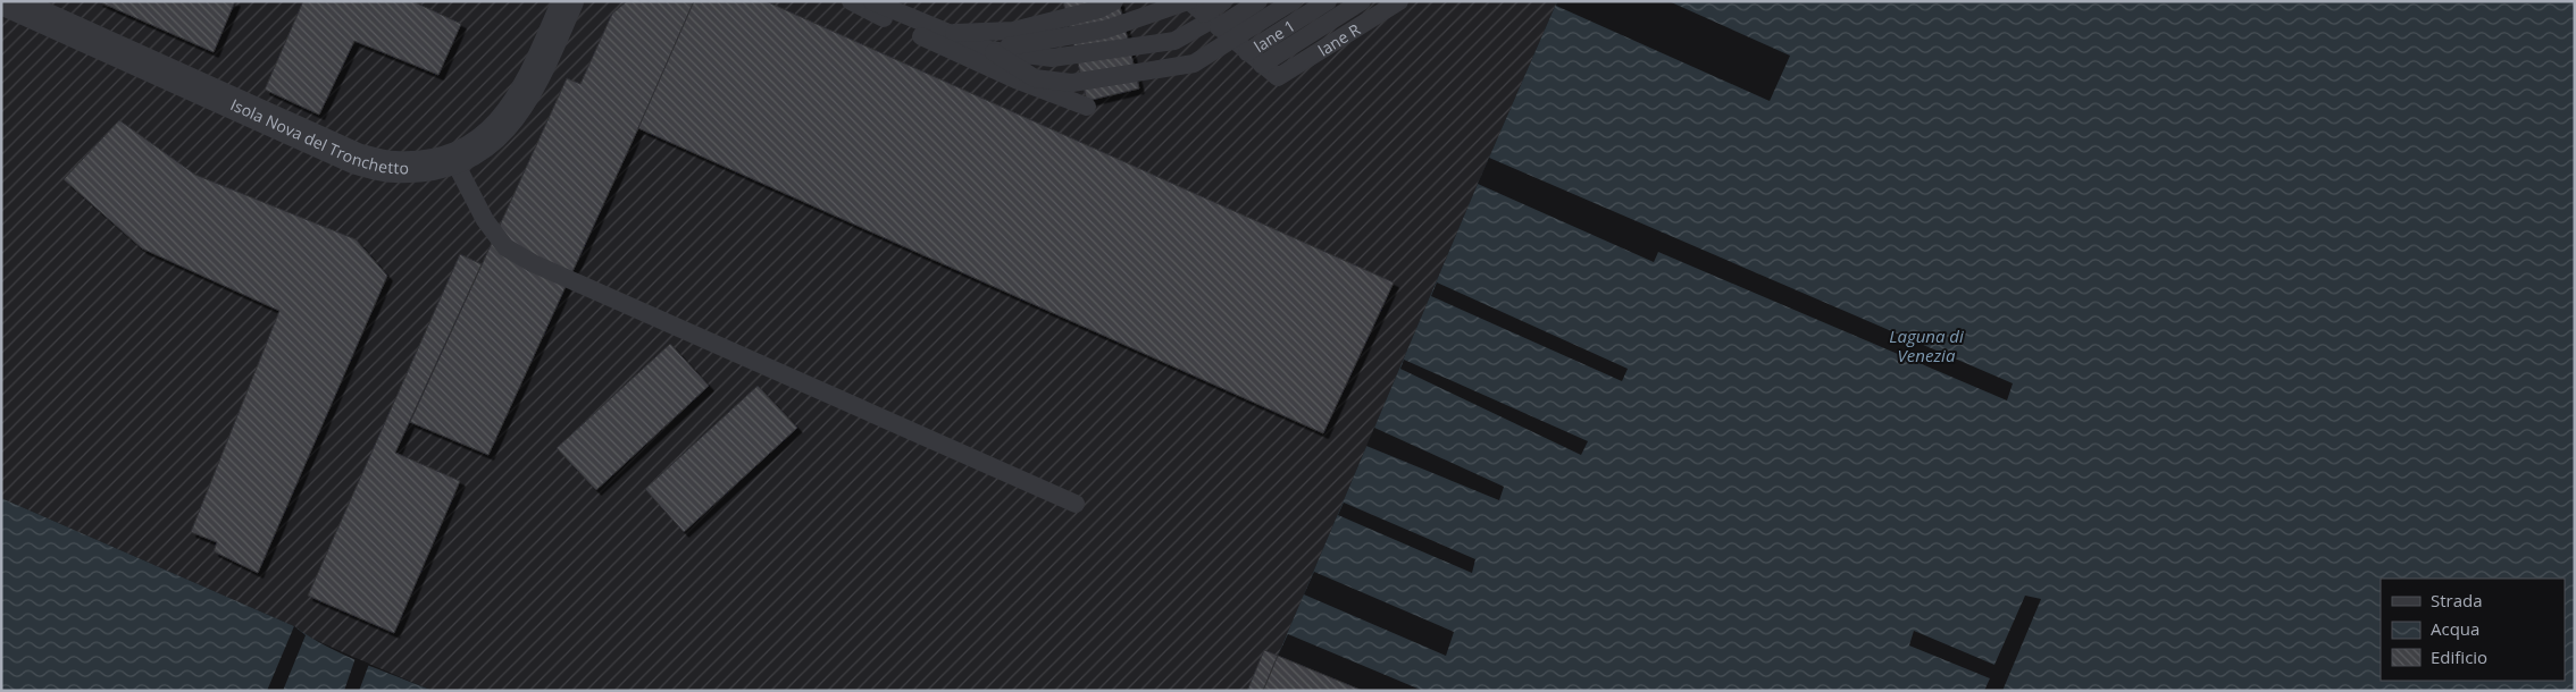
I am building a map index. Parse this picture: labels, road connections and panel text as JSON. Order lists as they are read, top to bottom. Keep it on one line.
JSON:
{"streets":{"street":["Isola Nova del Tronchetto"],"lane":["lane 1","lane R"]},"water":["Laguna di Venezia"],"legend":["Strada","Acqua","Edificio"]}
